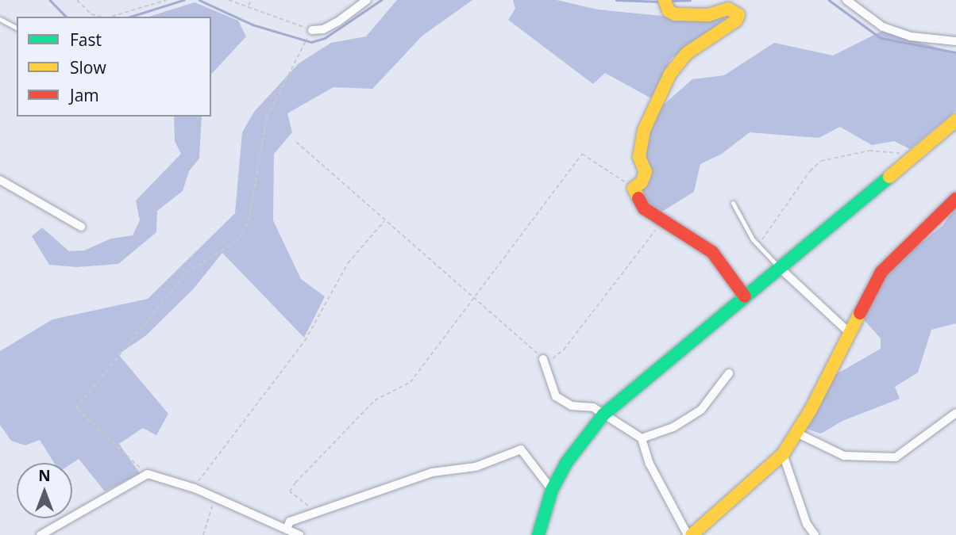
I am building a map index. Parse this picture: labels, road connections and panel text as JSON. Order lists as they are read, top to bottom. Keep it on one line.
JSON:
{"legend":["Fast","Slow","Jam"],"north":"top"}
